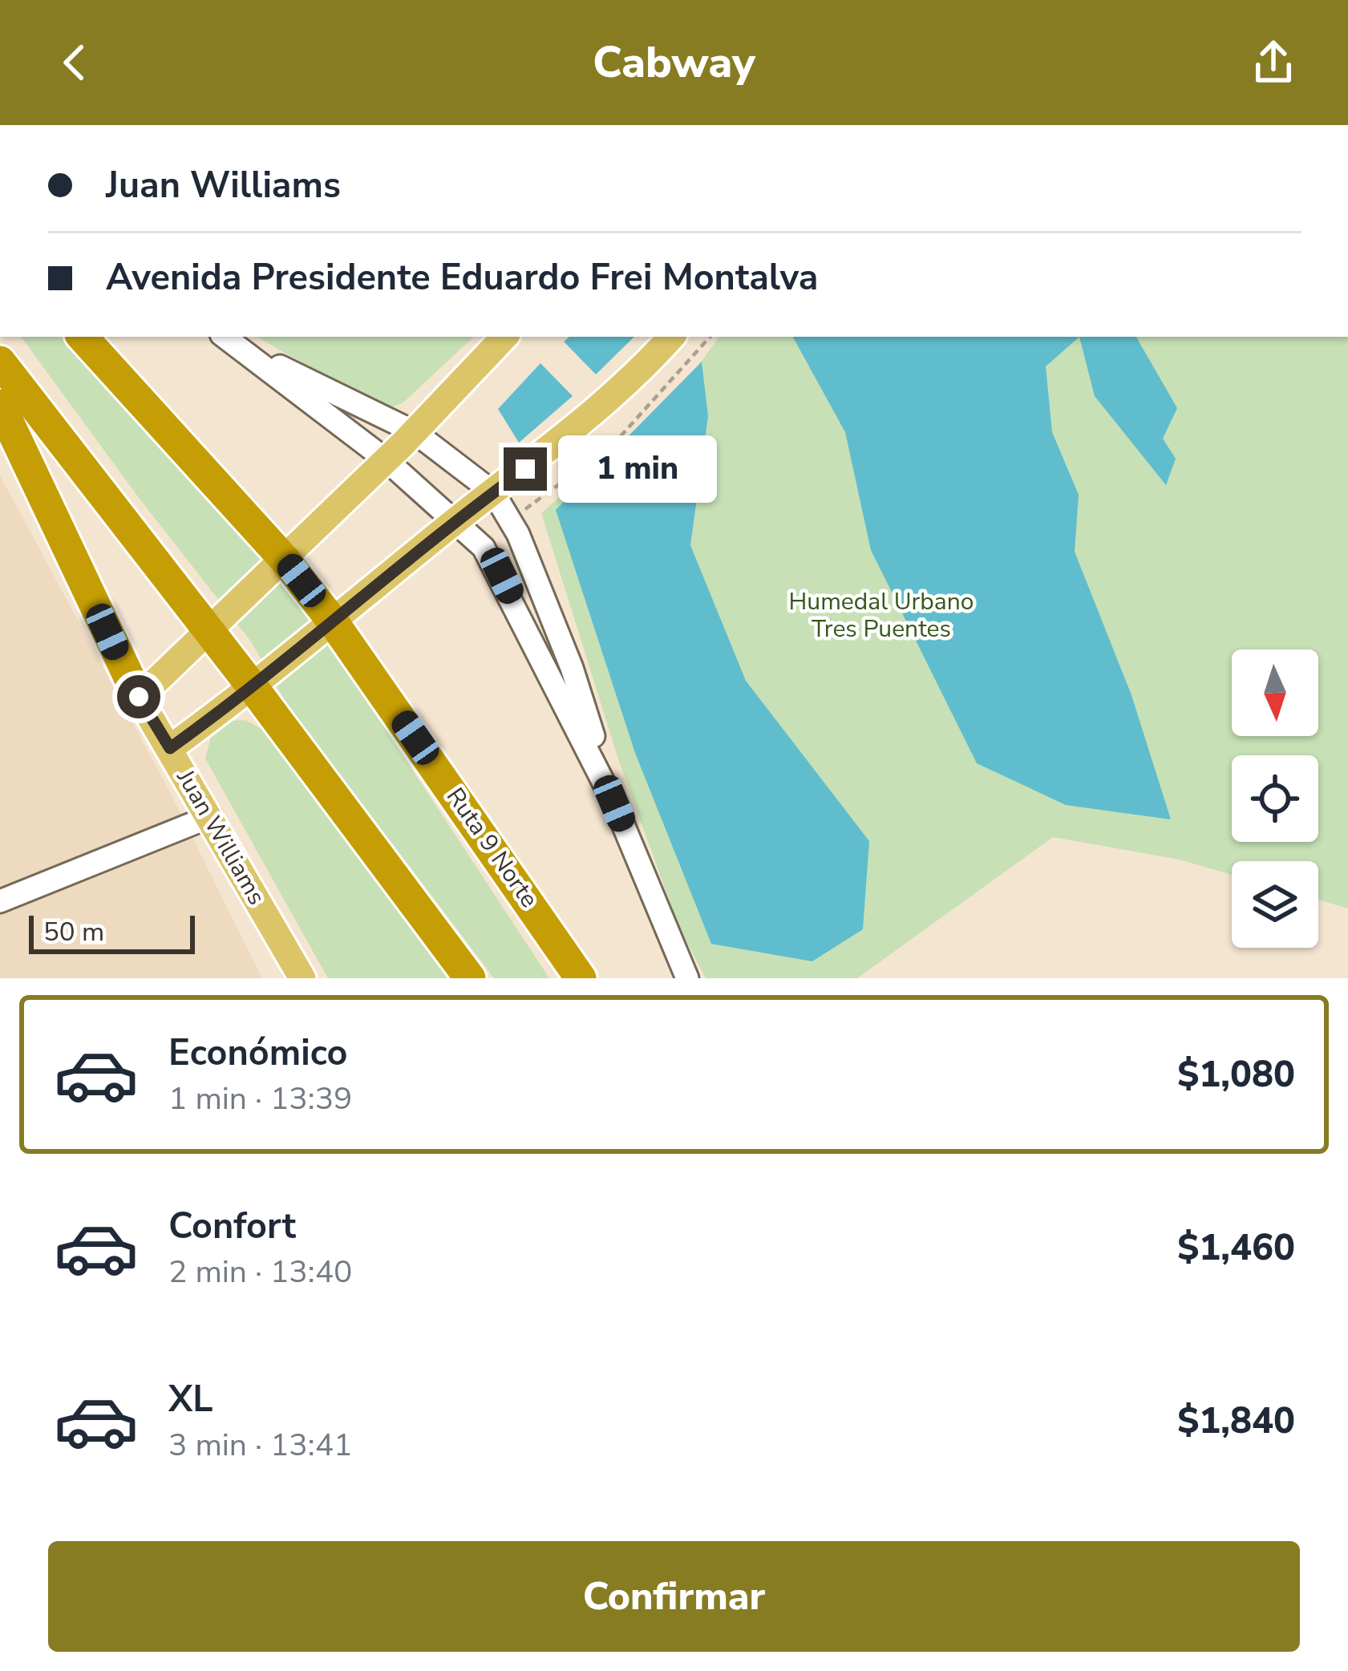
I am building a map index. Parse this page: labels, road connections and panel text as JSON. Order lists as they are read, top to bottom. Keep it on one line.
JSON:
{"streets":{"highway":["Ruta 9 Norte"],"main road":["Juan Williams"]},"parks":["Humedal Urbano Tres Puentes"],"scale_bar":"50 m","north":"bottom","page":{"header":"Cabway","banner":["Juan Williams","Avenida Presidente Eduardo Frei Montalva"],"bubble":"1 min","scale":"50 m","list":[{"name":"Económico","note":"1 min · 13:39","value":"$1,080"},{"name":"Confort","note":"2 min · 13:40","value":"$1,460"},{"name":"XL","note":"3 min · 13:41","value":"$1,840"}],"buttons":"Confirmar"}}
